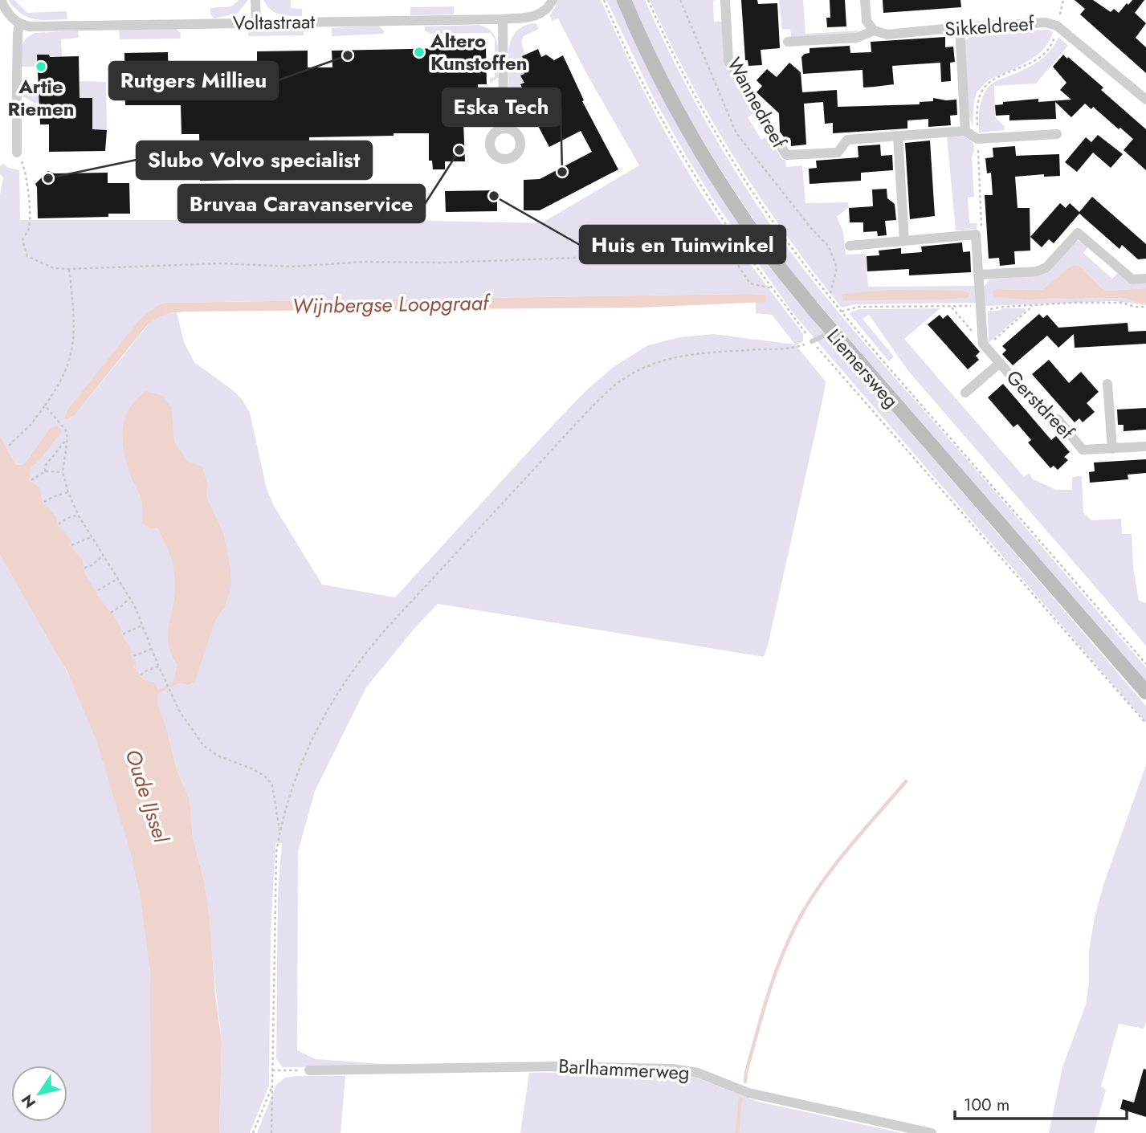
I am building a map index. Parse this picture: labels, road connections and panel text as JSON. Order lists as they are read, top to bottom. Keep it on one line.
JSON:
{"streets":{"main road":["Liemersweg"],"street":["Voltastraat","Sikkeldreef","Wannedreef","Gerstdreef","Barlhammerweg"]},"water":["Wijnbergse Loopgraaf","Oude IJssel"],"places":["Altero Kunstoffen","Rutgers Millieu","Artie Riemen","Bruvaa Caravanservice","Eska Tech","Slubo Volvo specialist","Huis en Tuinwinkel"],"scale_bar":"100 m","north":"bottom left"}
